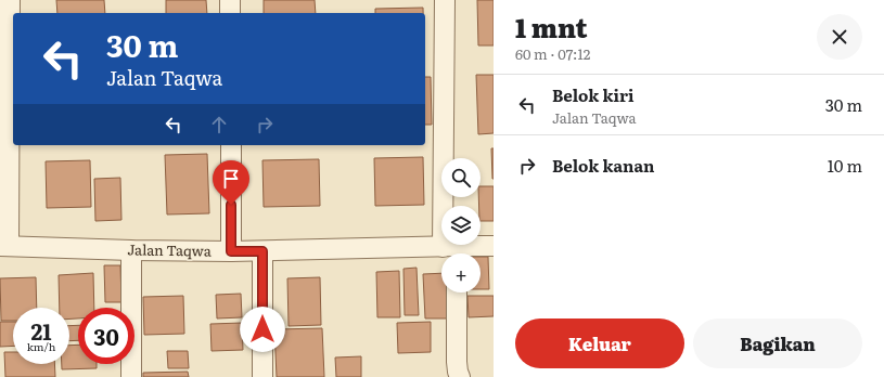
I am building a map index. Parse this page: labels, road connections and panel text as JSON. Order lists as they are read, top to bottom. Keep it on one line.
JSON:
{"streets":{"street":["Jalan Taqwa"]},"page":{"heading":["1 mnt","60 m · 07:12"],"turn":["30 m","Jalan Taqwa"],"list":[{"name":"Belok kiri","note":"Jalan Taqwa","value":"30 m"},{"name":"Belok kanan","value":"10 m"}],"map_buttons":"+","speed":"21 km/h","limit":"30","buttons":["Keluar","Bagikan"]}}
